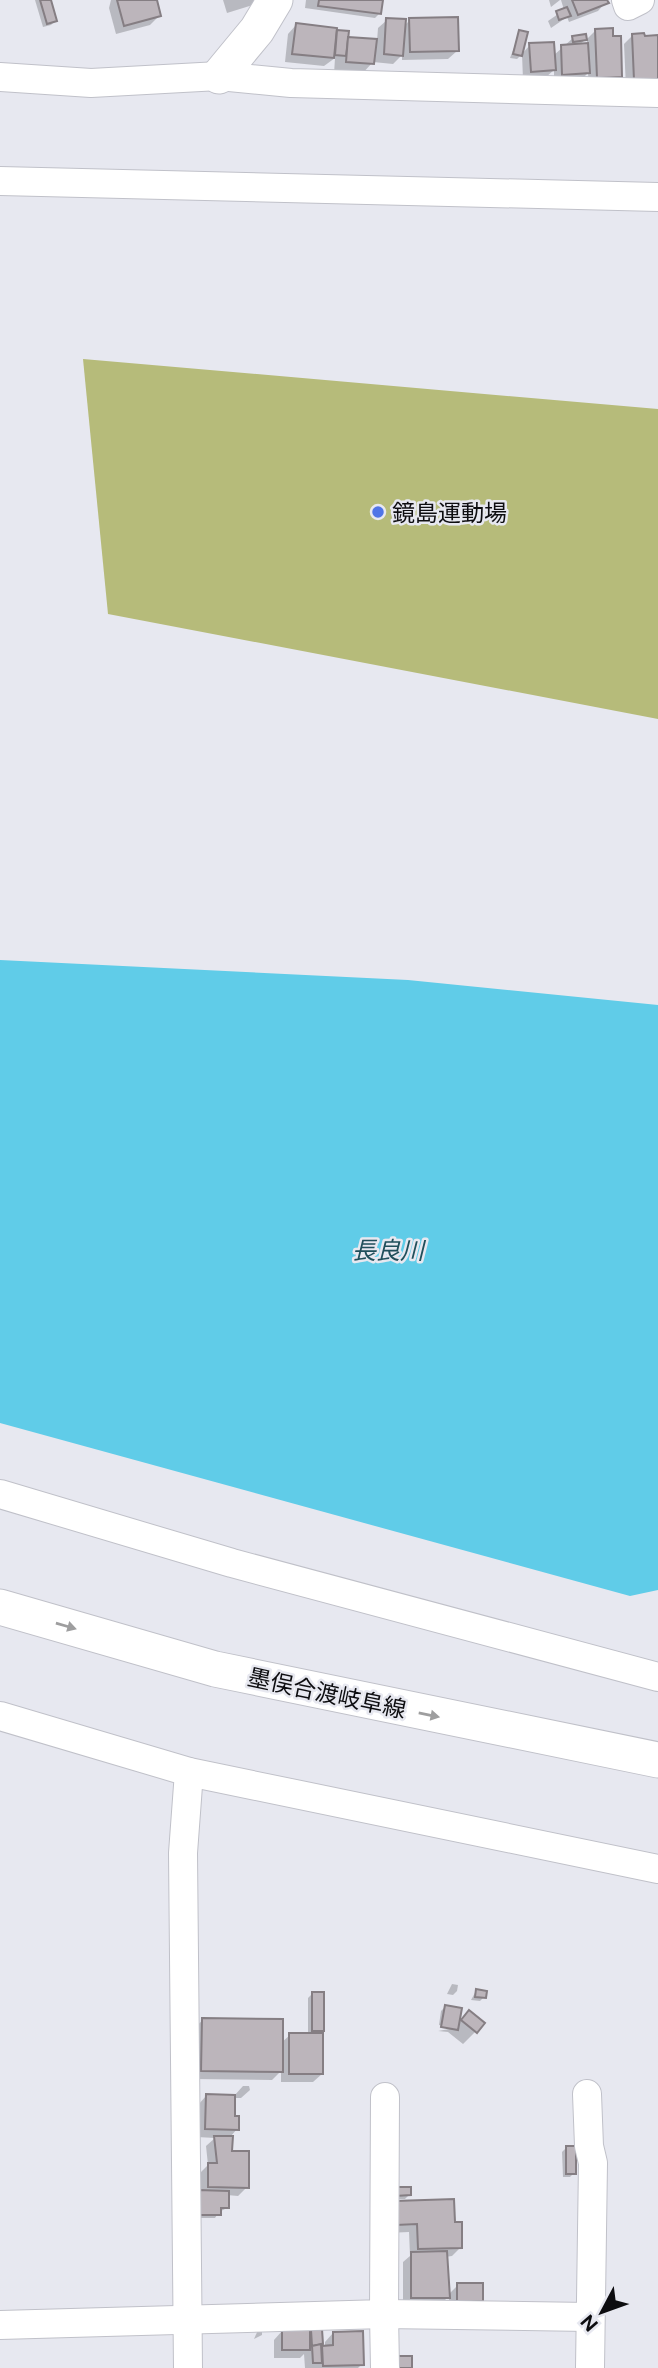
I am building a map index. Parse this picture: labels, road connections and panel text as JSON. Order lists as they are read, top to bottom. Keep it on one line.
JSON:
{"streets":{"main road":["墨俣合渡岐阜線"]},"one_way":["墨俣合渡岐阜線"],"water":["長良川"],"places":["鏡島運動場"],"north":"bottom left"}
